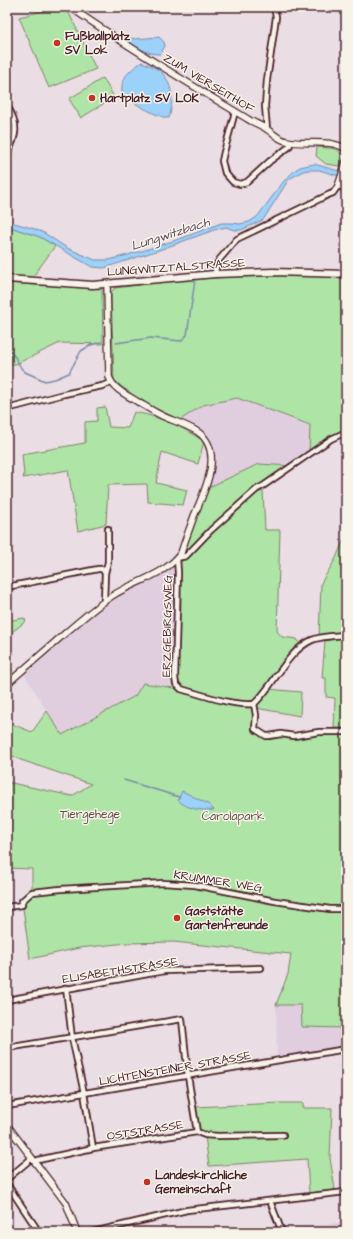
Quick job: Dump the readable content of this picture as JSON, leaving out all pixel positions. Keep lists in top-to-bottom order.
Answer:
{
  "streets": {
    "main road": ["LUNGWITZTALSTRASSE"],
    "street": [
      "ZUM VIERSEITHOF",
      "ERZGEBIRGSWEG",
      "KRUMMER WEG",
      "ELISABETHSTRASSE",
      "LICHTENSTEINER STRASSE",
      "OSTSTRASSE"
    ]
  },
  "water": ["Lungwitzbach"],
  "parks": ["Tiergehege", "Carolapark"],
  "places": [
    "Fußballplatz SV Lok",
    "Hartplatz SV LOK",
    "Gaststätte Gartenfreunde",
    "Landeskirchliche Gemeinschaft"
  ]
}
